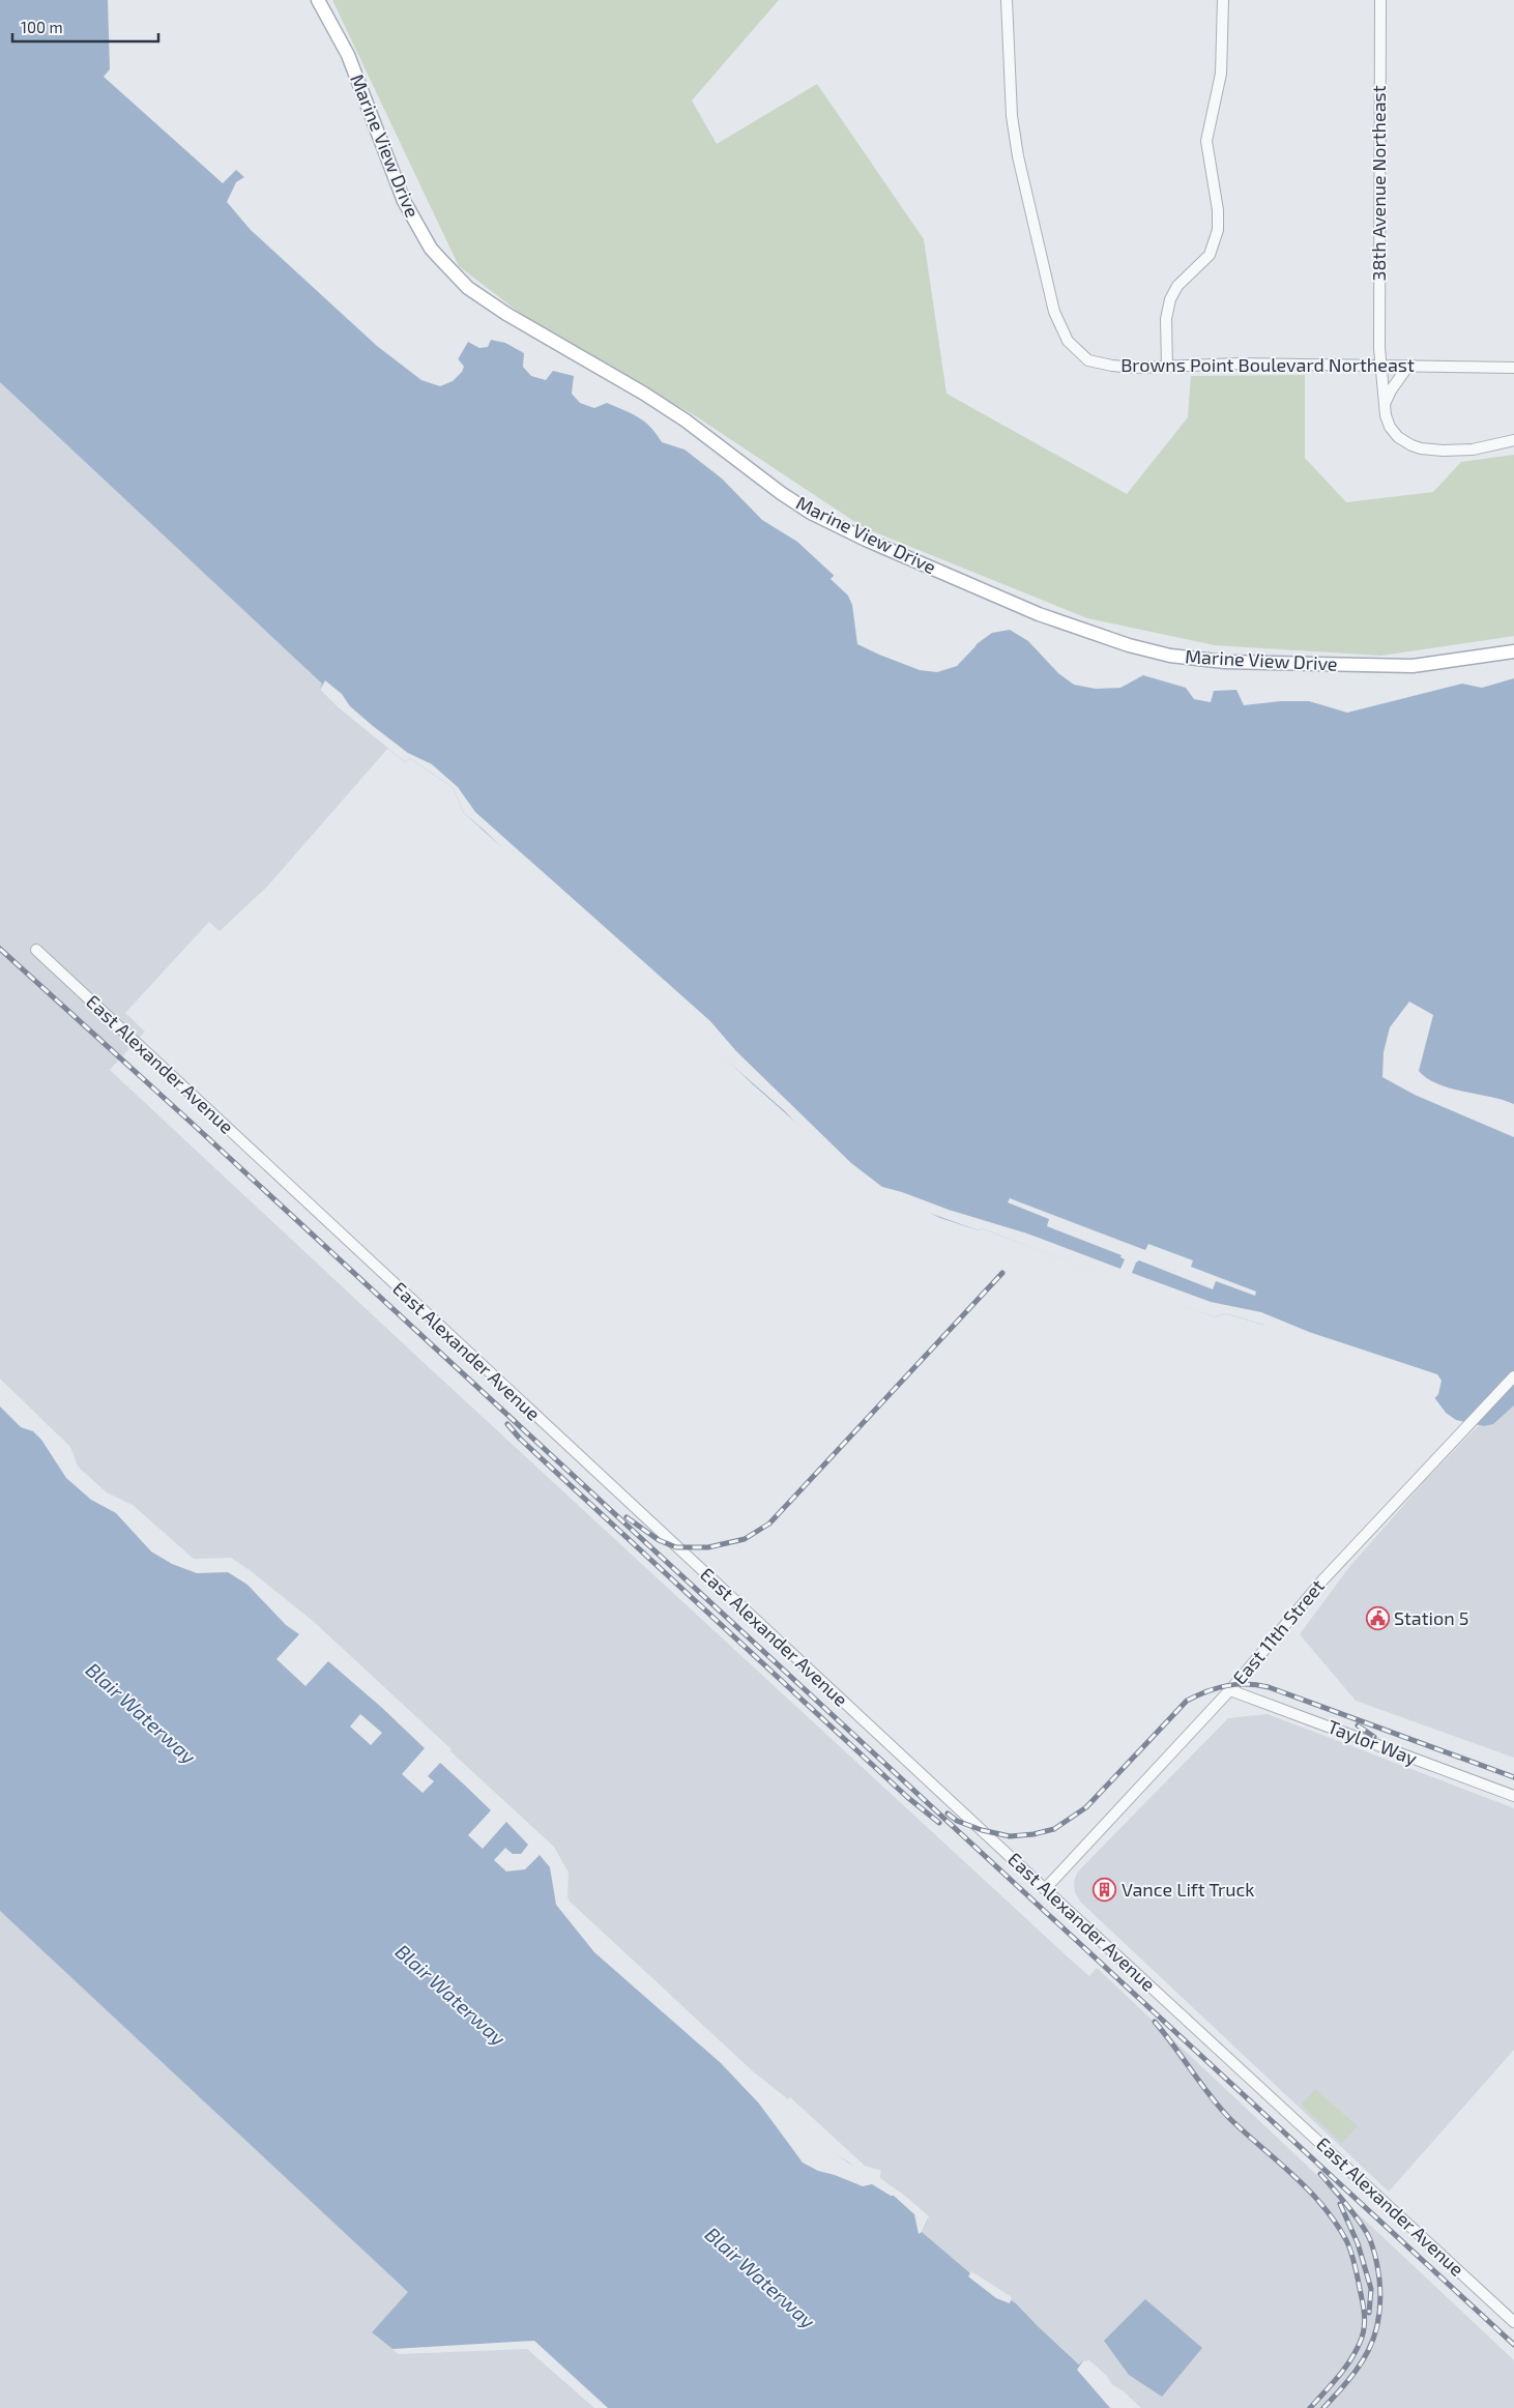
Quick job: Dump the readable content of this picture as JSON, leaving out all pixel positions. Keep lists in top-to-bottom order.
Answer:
{
  "streets": {
    "main road": ["Marine View Drive"],
    "street": [
      "38th Avenue Northeast",
      "Browns Point Boulevard Northeast",
      "East Alexander Avenue",
      "East 11th Street",
      "Taylor Way"
    ]
  },
  "crossings": [
    ["38th Avenue Northeast", "Browns Point Boulevard Northeast"],
    ["East Alexander Avenue", "East 11th Street"],
    ["East 11th Street", "Taylor Way"]
  ],
  "water": ["Blair Waterway"],
  "places": {
    "public building": ["Station 5"],
    "building": ["Vance Lift Truck"]
  },
  "scale_bar": "100 m"
}
